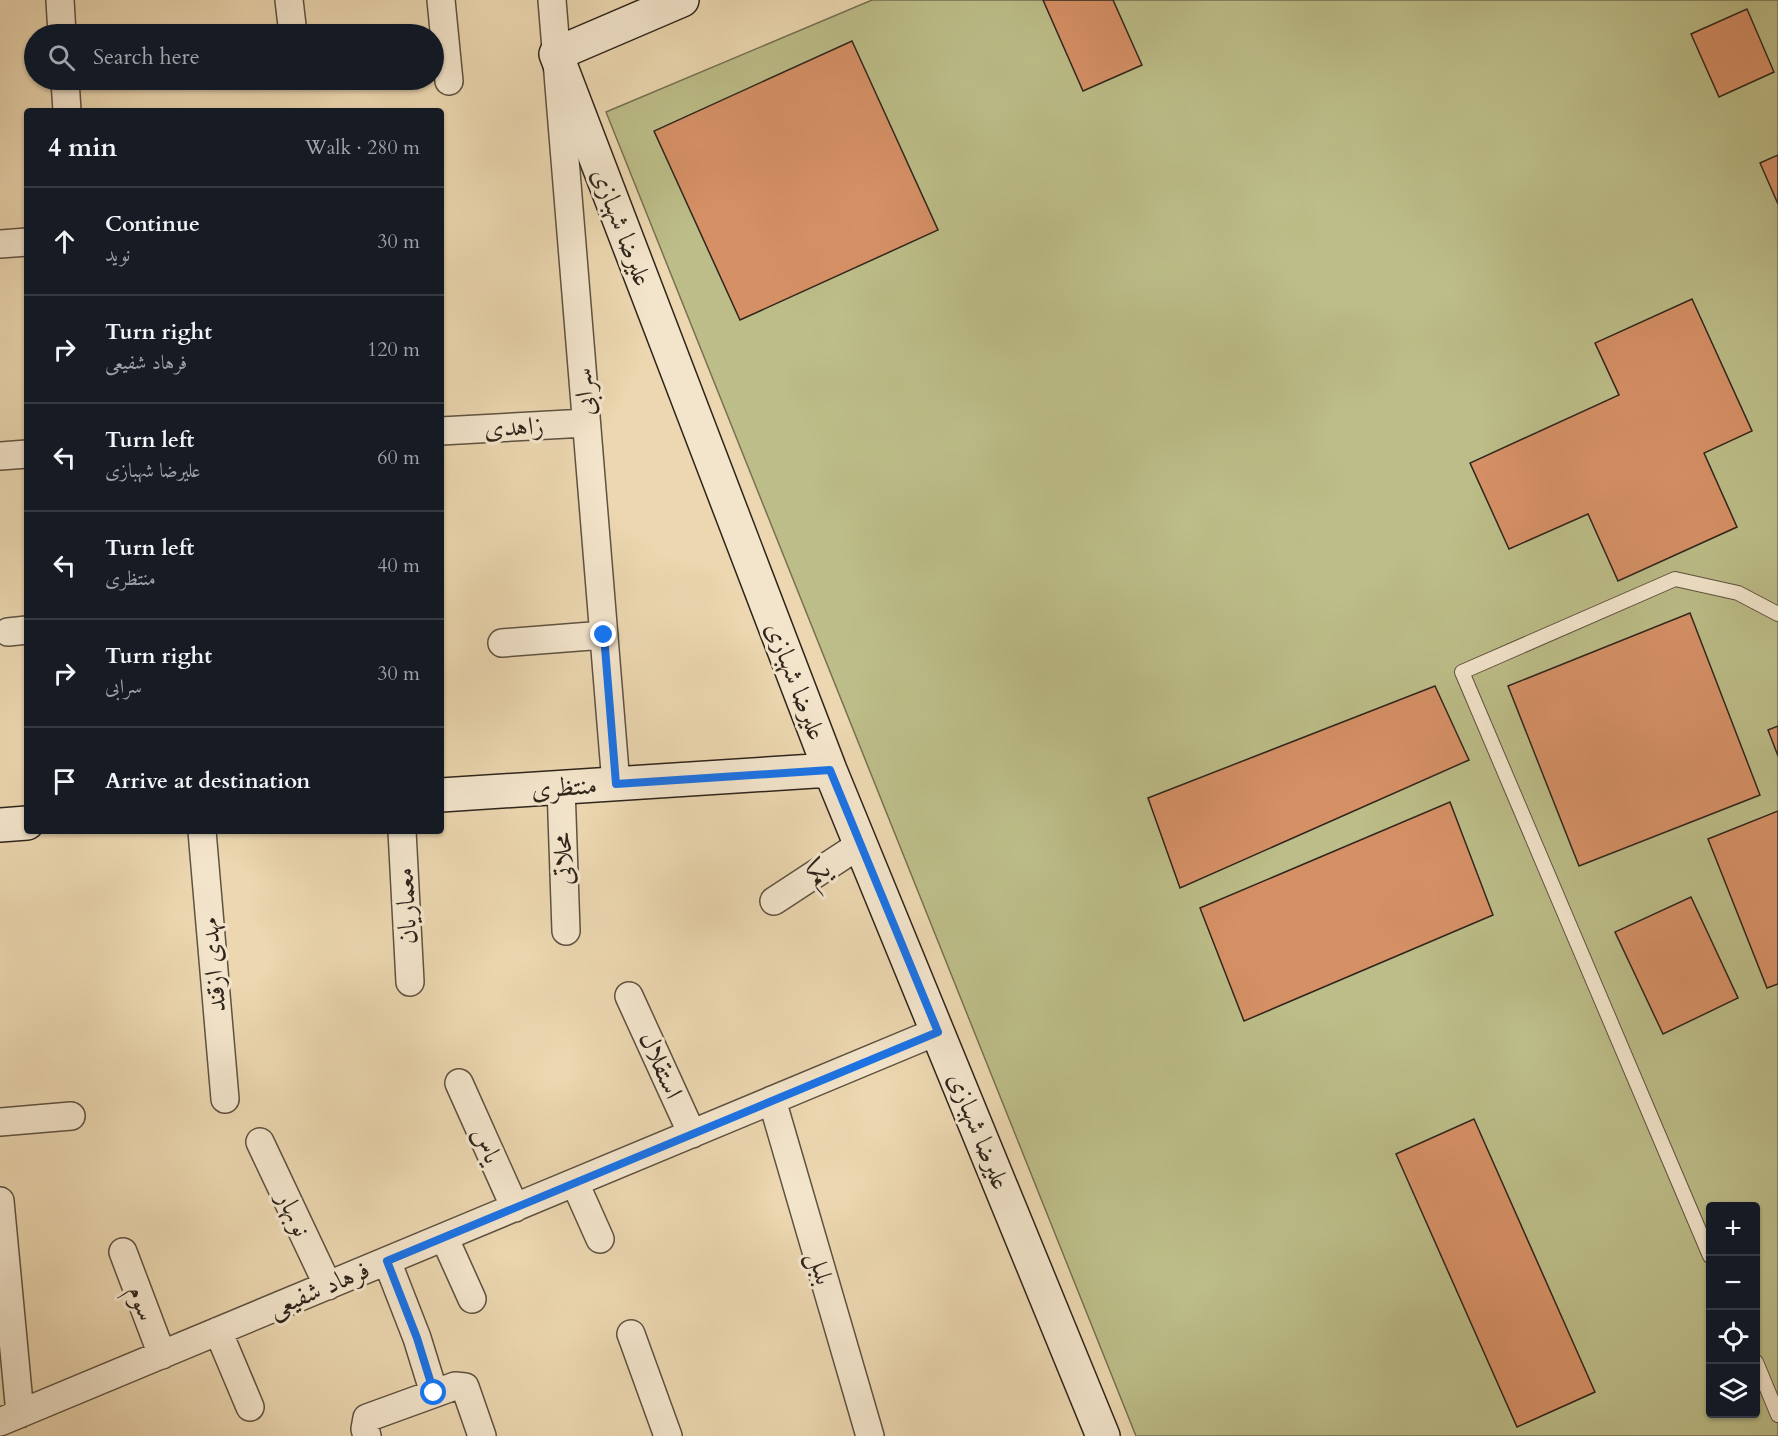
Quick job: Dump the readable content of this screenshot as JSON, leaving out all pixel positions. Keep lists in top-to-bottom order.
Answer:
{
  "streets": {
    "main road": ["علیرضا شهبازی", "منتظری"],
    "street": [
      "سرابی",
      "زاهدی",
      "محلاتی",
      "یکم",
      "معماریان",
      "مهدی ازقند",
      "استقلال",
      "یاس",
      "نوبهار",
      "بلبل",
      "فرهاد شفیعی",
      "سوم"
    ]
  },
  "crossings": [
    ["علیرضا شهبازی", "سرابی"],
    ["علیرضا شهبازی", "منتظری"],
    ["علیرضا شهبازی", "یکم"],
    ["علیرضا شهبازی", "فرهاد شفیعی"],
    ["سرابی", "زاهدی"],
    ["سرابی", "منتظری"],
    ["منتظری", "محلاتی"],
    ["استقلال", "فرهاد شفیعی"],
    ["یاس", "فرهاد شفیعی"],
    ["نوبهار", "فرهاد شفیعی"],
    ["بلبل", "فرهاد شفیعی"],
    ["فرهاد شفیعی", "سوم"]
  ],
  "page": {
    "search": "Search here",
    "heading": ["4 min", "Walk · 280 m"],
    "list": [
      ["Continue", "نوید", "30 m"],
      ["Turn right", "فرهاد شفیعی", "120 m"],
      ["Turn left", "علیرضا شهبازی", "60 m"],
      ["Turn left", "منتظری", "40 m"],
      ["Turn right", "سرابی", "30 m"],
      "Arrive at destination"
    ],
    "map_buttons": ["+", "−"]
  }
}
